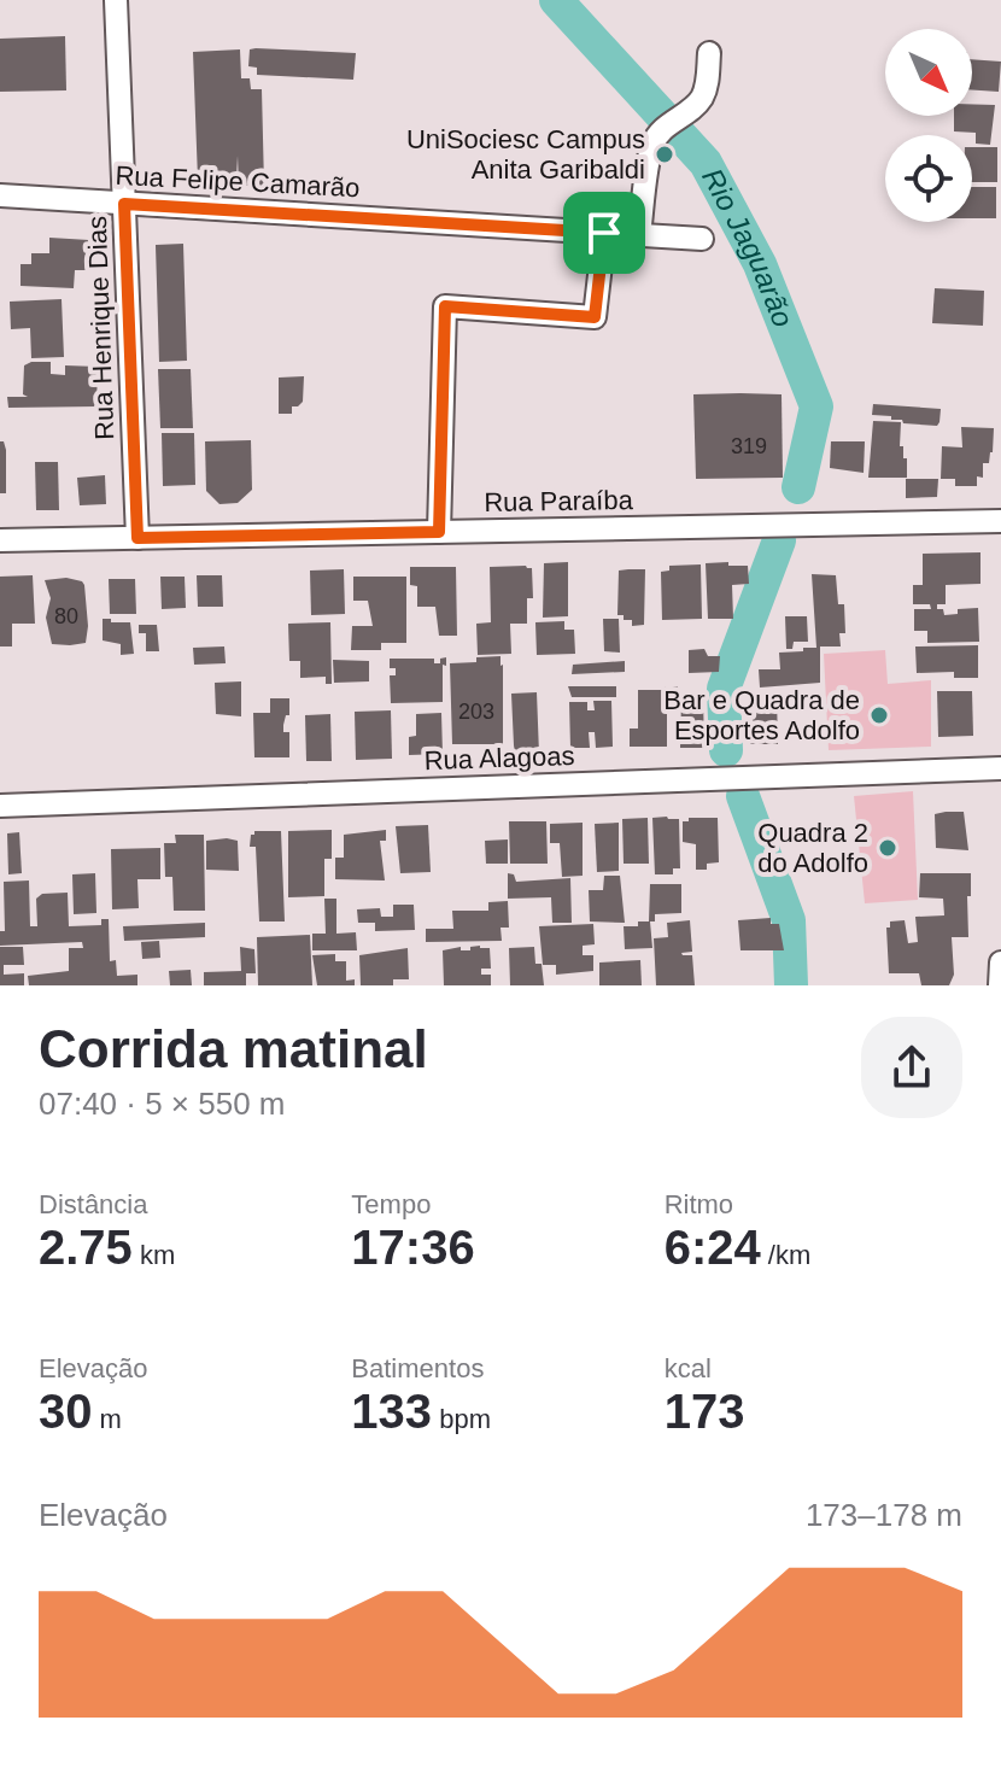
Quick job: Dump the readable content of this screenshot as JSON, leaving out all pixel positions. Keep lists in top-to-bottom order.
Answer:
{
  "streets": {
    "street": [
      "Rua Felipe Camarão",
      "Rua Henrique Dias",
      "Rua Paraíba",
      "Rua Alagoas"
    ]
  },
  "crossings": [
    ["Rua Felipe Camarão", "Rua Henrique Dias"],
    ["Rua Henrique Dias", "Rua Paraíba"]
  ],
  "water": ["Rio Jaguarão"],
  "places": ["UniSociesc Campus Anita Garibaldi", "Bar e Quadra de Esportes Adolfo", "Quadra 2 do Adolfo"],
  "house_numbers": ["319", "80", "203"],
  "north": "bottom right",
  "page": {
    "heading": ["Corrida matinal", "07:40 · 5 × 550 m"],
    "stats": [
      ["Distância", "2.75 km"],
      ["Tempo", "17:36"],
      ["Ritmo", "6:24 /km"],
      ["Elevação", "30 m"],
      ["Batimentos", "133 bpm"],
      ["kcal", "173"]
    ],
    "chart": ["Elevação", "173–178 m"]
  }
}
